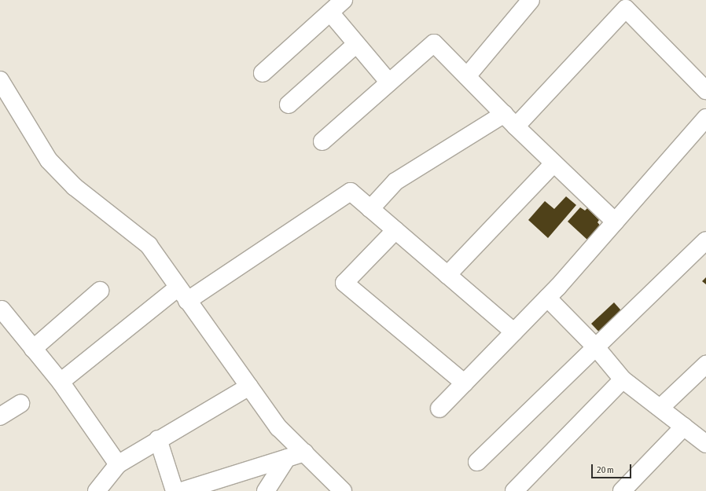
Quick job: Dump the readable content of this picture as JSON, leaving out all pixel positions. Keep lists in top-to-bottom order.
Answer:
{
  "scale_bar": "20 m"
}
